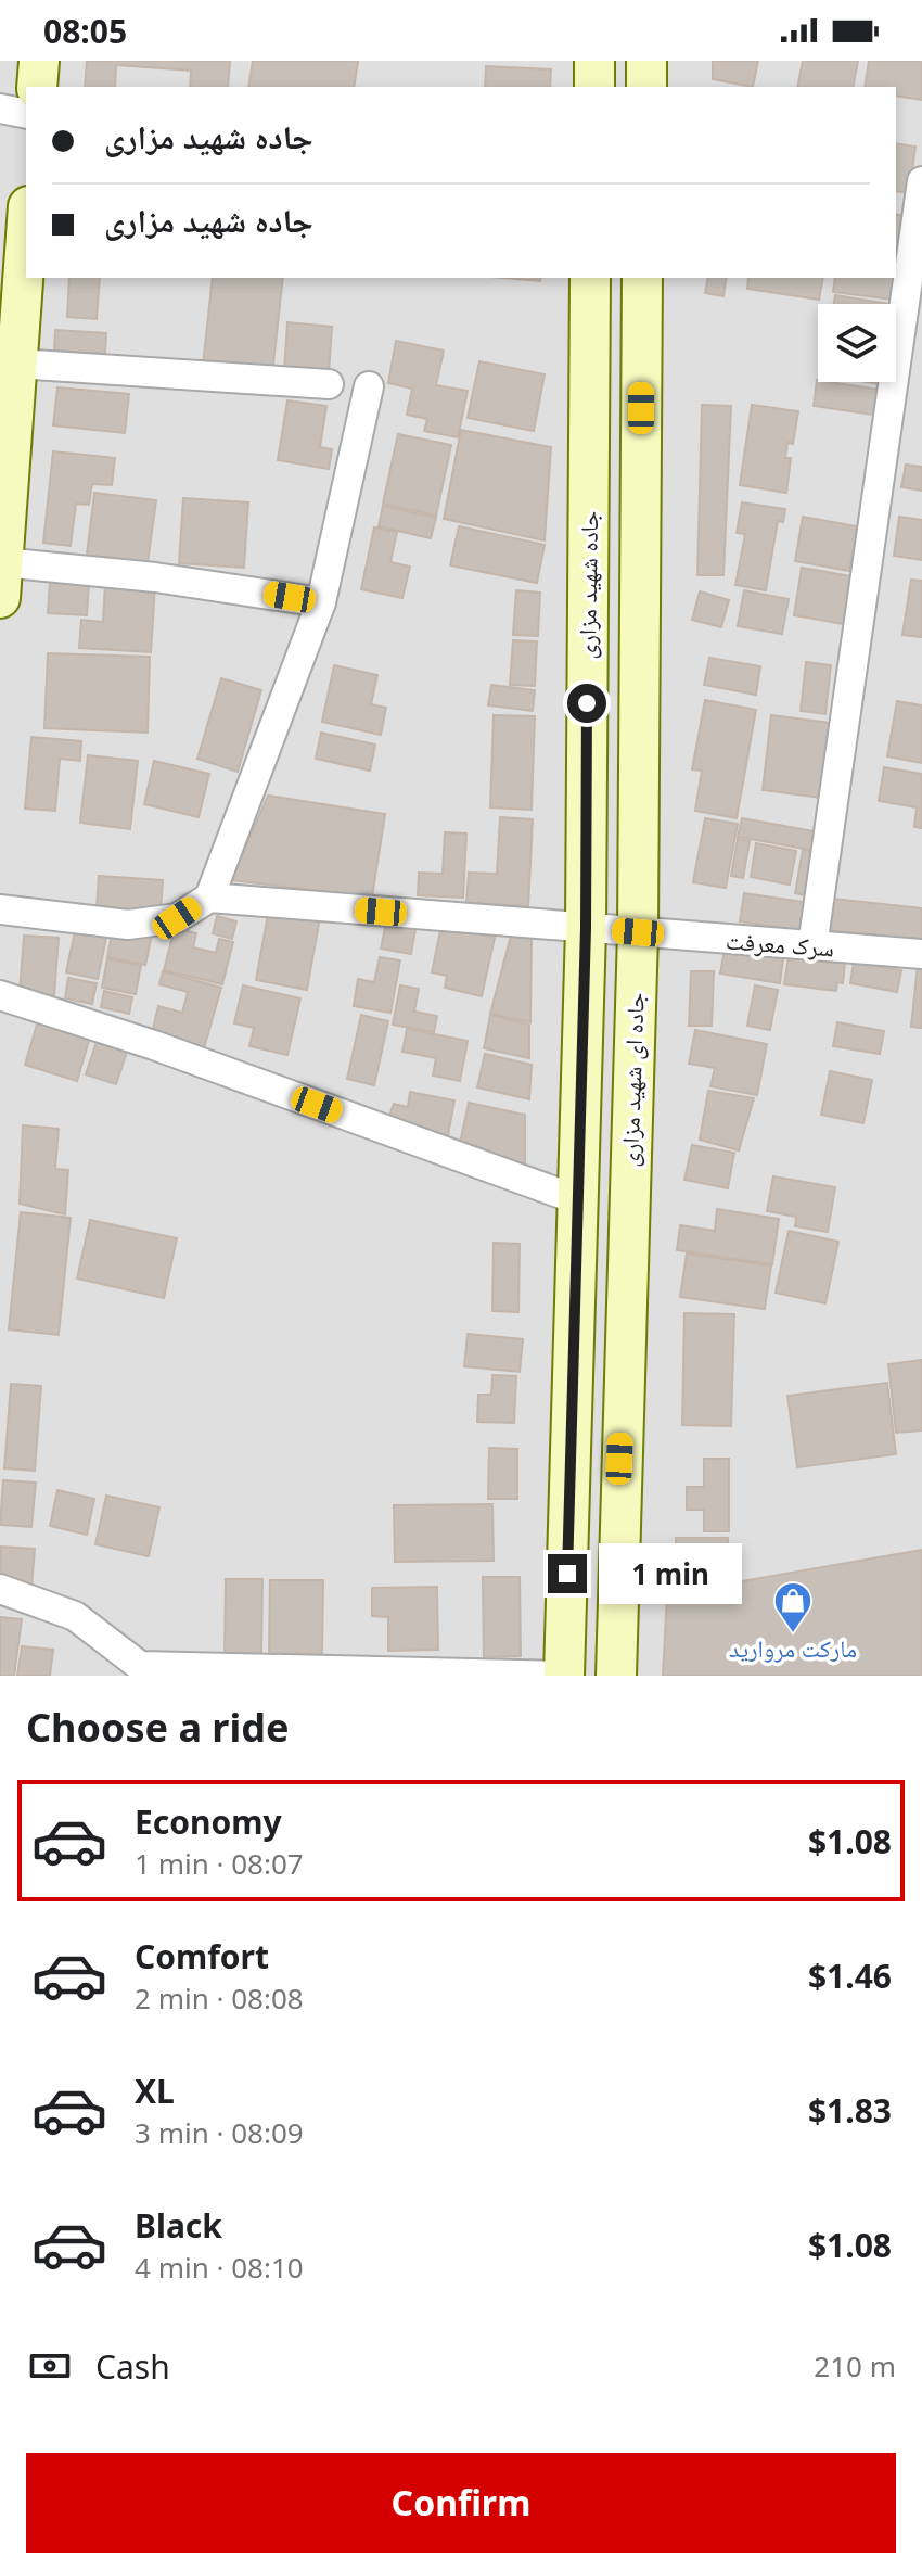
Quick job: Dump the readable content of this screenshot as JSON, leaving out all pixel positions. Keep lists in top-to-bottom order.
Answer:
{
  "streets": {
    "main road": ["جاده شهید مزاری", "جاده ای شهید مزاری"],
    "street": ["سرک معرفت"]
  },
  "crossings": [
    ["جاده شهید مزاری", "سرک معرفت"],
    ["سرک معرفت", "جاده ای شهید مزاری"]
  ],
  "places": {
    "shop": ["مارکت مروارید"]
  },
  "page": {
    "status": "08:05",
    "banner": ["جاده شهید مزاری", "جاده شهید مزاری"],
    "bubble": "1 min",
    "heading": "Choose a ride",
    "list": [
      {
        "name": "Economy",
        "note": "1 min · 08:07",
        "value": "$1.08"
      },
      {
        "name": "Comfort",
        "note": "2 min · 08:08",
        "value": "$1.46"
      },
      {
        "name": "XL",
        "note": "3 min · 08:09",
        "value": "$1.83"
      },
      {
        "name": "Black",
        "note": "4 min · 08:10",
        "value": "$1.08"
      }
    ],
    "pay": ["Cash", "210 m"],
    "buttons": "Confirm"
  }
}
